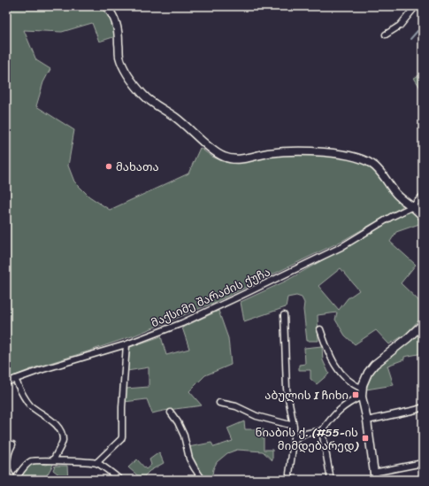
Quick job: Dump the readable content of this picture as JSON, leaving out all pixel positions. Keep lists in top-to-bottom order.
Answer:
{
  "streets": {
    "street": ["მაქსიმე შარაძის ქუჩა"]
  },
  "places": {
    "other": ["მახათა"],
    "transit": ["აბულის I ჩიხი", "ნიაბის ქ. (#55-ის მიმდებარედ)"]
  }
}
